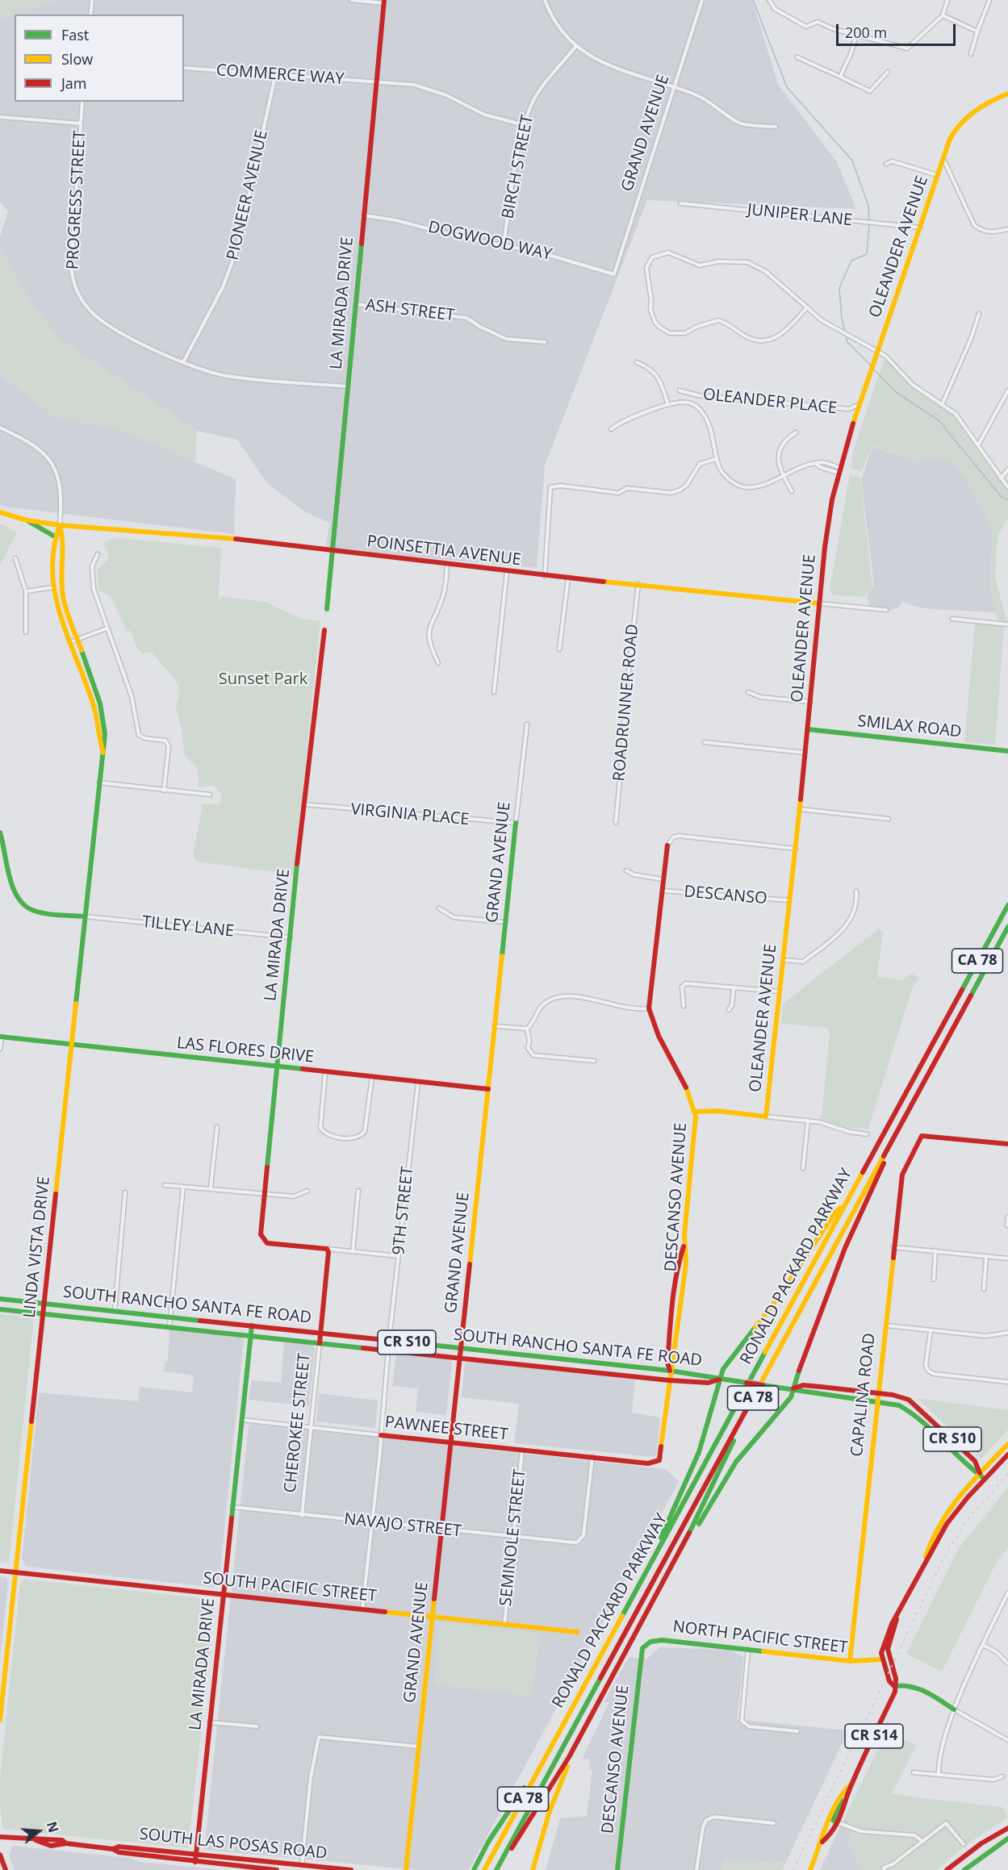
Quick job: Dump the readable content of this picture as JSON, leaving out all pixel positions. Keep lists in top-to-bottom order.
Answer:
{
  "streets": {
    "main road": [
      "GRAND AVENUE",
      "OLEANDER AVENUE",
      "LA MIRADA DRIVE",
      "POINSETTIA AVENUE",
      "SMILAX ROAD",
      "CA 78",
      "LAS FLORES DRIVE",
      "DESCANSO AVENUE",
      "LINDA VISTA DRIVE",
      "RONALD PACKARD PARKWAY",
      "SOUTH RANCHO SANTA FE ROAD",
      "CR S10",
      "CAPALINA ROAD",
      "CHEROKEE STREET",
      "PAWNEE STREET",
      "SOUTH PACIFIC STREET",
      "NORTH PACIFIC STREET",
      "CR S14",
      "SOUTH LAS POSAS ROAD"
    ],
    "street": [
      "COMMERCE WAY",
      "BIRCH STREET",
      "PIONEER AVENUE",
      "PROGRESS STREET",
      "JUNIPER LANE",
      "DOGWOOD WAY",
      "ASH STREET",
      "OLEANDER PLACE",
      "ROADRUNNER ROAD",
      "VIRGINIA PLACE",
      "DESCANSO",
      "TILLEY LANE",
      "9TH STREET",
      "NAVAJO STREET",
      "SEMINOLE STREET"
    ]
  },
  "crossings": [
    ["COMMERCE WAY", "BIRCH STREET"],
    ["COMMERCE WAY", "PIONEER AVENUE"],
    ["COMMERCE WAY", "LA MIRADA DRIVE"],
    ["GRAND AVENUE", "DOGWOOD WAY"],
    ["GRAND AVENUE", "VIRGINIA PLACE"],
    ["GRAND AVENUE", "LAS FLORES DRIVE"],
    ["GRAND AVENUE", "SOUTH RANCHO SANTA FE ROAD"],
    ["GRAND AVENUE", "PAWNEE STREET"],
    ["GRAND AVENUE", "NAVAJO STREET"],
    ["GRAND AVENUE", "SOUTH PACIFIC STREET"],
    ["BIRCH STREET", "DOGWOOD WAY"],
    ["PIONEER AVENUE", "PROGRESS STREET"],
    ["PROGRESS STREET", "LA MIRADA DRIVE"],
    ["JUNIPER LANE", "OLEANDER AVENUE"],
    ["DOGWOOD WAY", "LA MIRADA DRIVE"],
    ["OLEANDER AVENUE", "OLEANDER PLACE"],
    ["OLEANDER AVENUE", "POINSETTIA AVENUE"],
    ["OLEANDER AVENUE", "SMILAX ROAD"],
    ["OLEANDER AVENUE", "DESCANSO"],
    ["LA MIRADA DRIVE", "ASH STREET"],
    ["LA MIRADA DRIVE", "POINSETTIA AVENUE"],
    ["LA MIRADA DRIVE", "VIRGINIA PLACE"],
    ["LA MIRADA DRIVE", "TILLEY LANE"],
    ["LA MIRADA DRIVE", "LAS FLORES DRIVE"],
    ["LA MIRADA DRIVE", "SOUTH RANCHO SANTA FE ROAD"],
    ["LA MIRADA DRIVE", "CHEROKEE STREET"],
    ["LA MIRADA DRIVE", "PAWNEE STREET"],
    ["LA MIRADA DRIVE", "NAVAJO STREET"],
    ["LA MIRADA DRIVE", "SOUTH PACIFIC STREET"],
    ["LA MIRADA DRIVE", "SOUTH LAS POSAS ROAD"],
    ["POINSETTIA AVENUE", "ROADRUNNER ROAD"],
    ["POINSETTIA AVENUE", "LINDA VISTA DRIVE"],
    ["DESCANSO", "DESCANSO AVENUE"],
    ["TILLEY LANE", "LINDA VISTA DRIVE"],
    ["LAS FLORES DRIVE", "9TH STREET"],
    ["LAS FLORES DRIVE", "LINDA VISTA DRIVE"],
    ["DESCANSO AVENUE", "SOUTH RANCHO SANTA FE ROAD"],
    ["DESCANSO AVENUE", "PAWNEE STREET"],
    ["DESCANSO AVENUE", "NORTH PACIFIC STREET"],
    ["9TH STREET", "SOUTH RANCHO SANTA FE ROAD"],
    ["LINDA VISTA DRIVE", "SOUTH RANCHO SANTA FE ROAD"],
    ["LINDA VISTA DRIVE", "SOUTH PACIFIC STREET"],
    ["SOUTH RANCHO SANTA FE ROAD", "CR S10"],
    ["SOUTH RANCHO SANTA FE ROAD", "CHEROKEE STREET"],
    ["CR S10", "CAPALINA ROAD"],
    ["CR S10", "CR S14"],
    ["CAPALINA ROAD", "NORTH PACIFIC STREET"],
    ["CHEROKEE STREET", "PAWNEE STREET"],
    ["CHEROKEE STREET", "NAVAJO STREET"],
    ["PAWNEE STREET", "NAVAJO STREET"],
    ["PAWNEE STREET", "SEMINOLE STREET"],
    ["NAVAJO STREET", "SEMINOLE STREET"],
    ["SEMINOLE STREET", "SOUTH PACIFIC STREET"],
    ["NORTH PACIFIC STREET", "CR S14"]
  ],
  "parks": ["Sunset Park"],
  "legend": ["Fast", "Slow", "Jam"],
  "scale_bar": "200 m",
  "north": "right"
}
